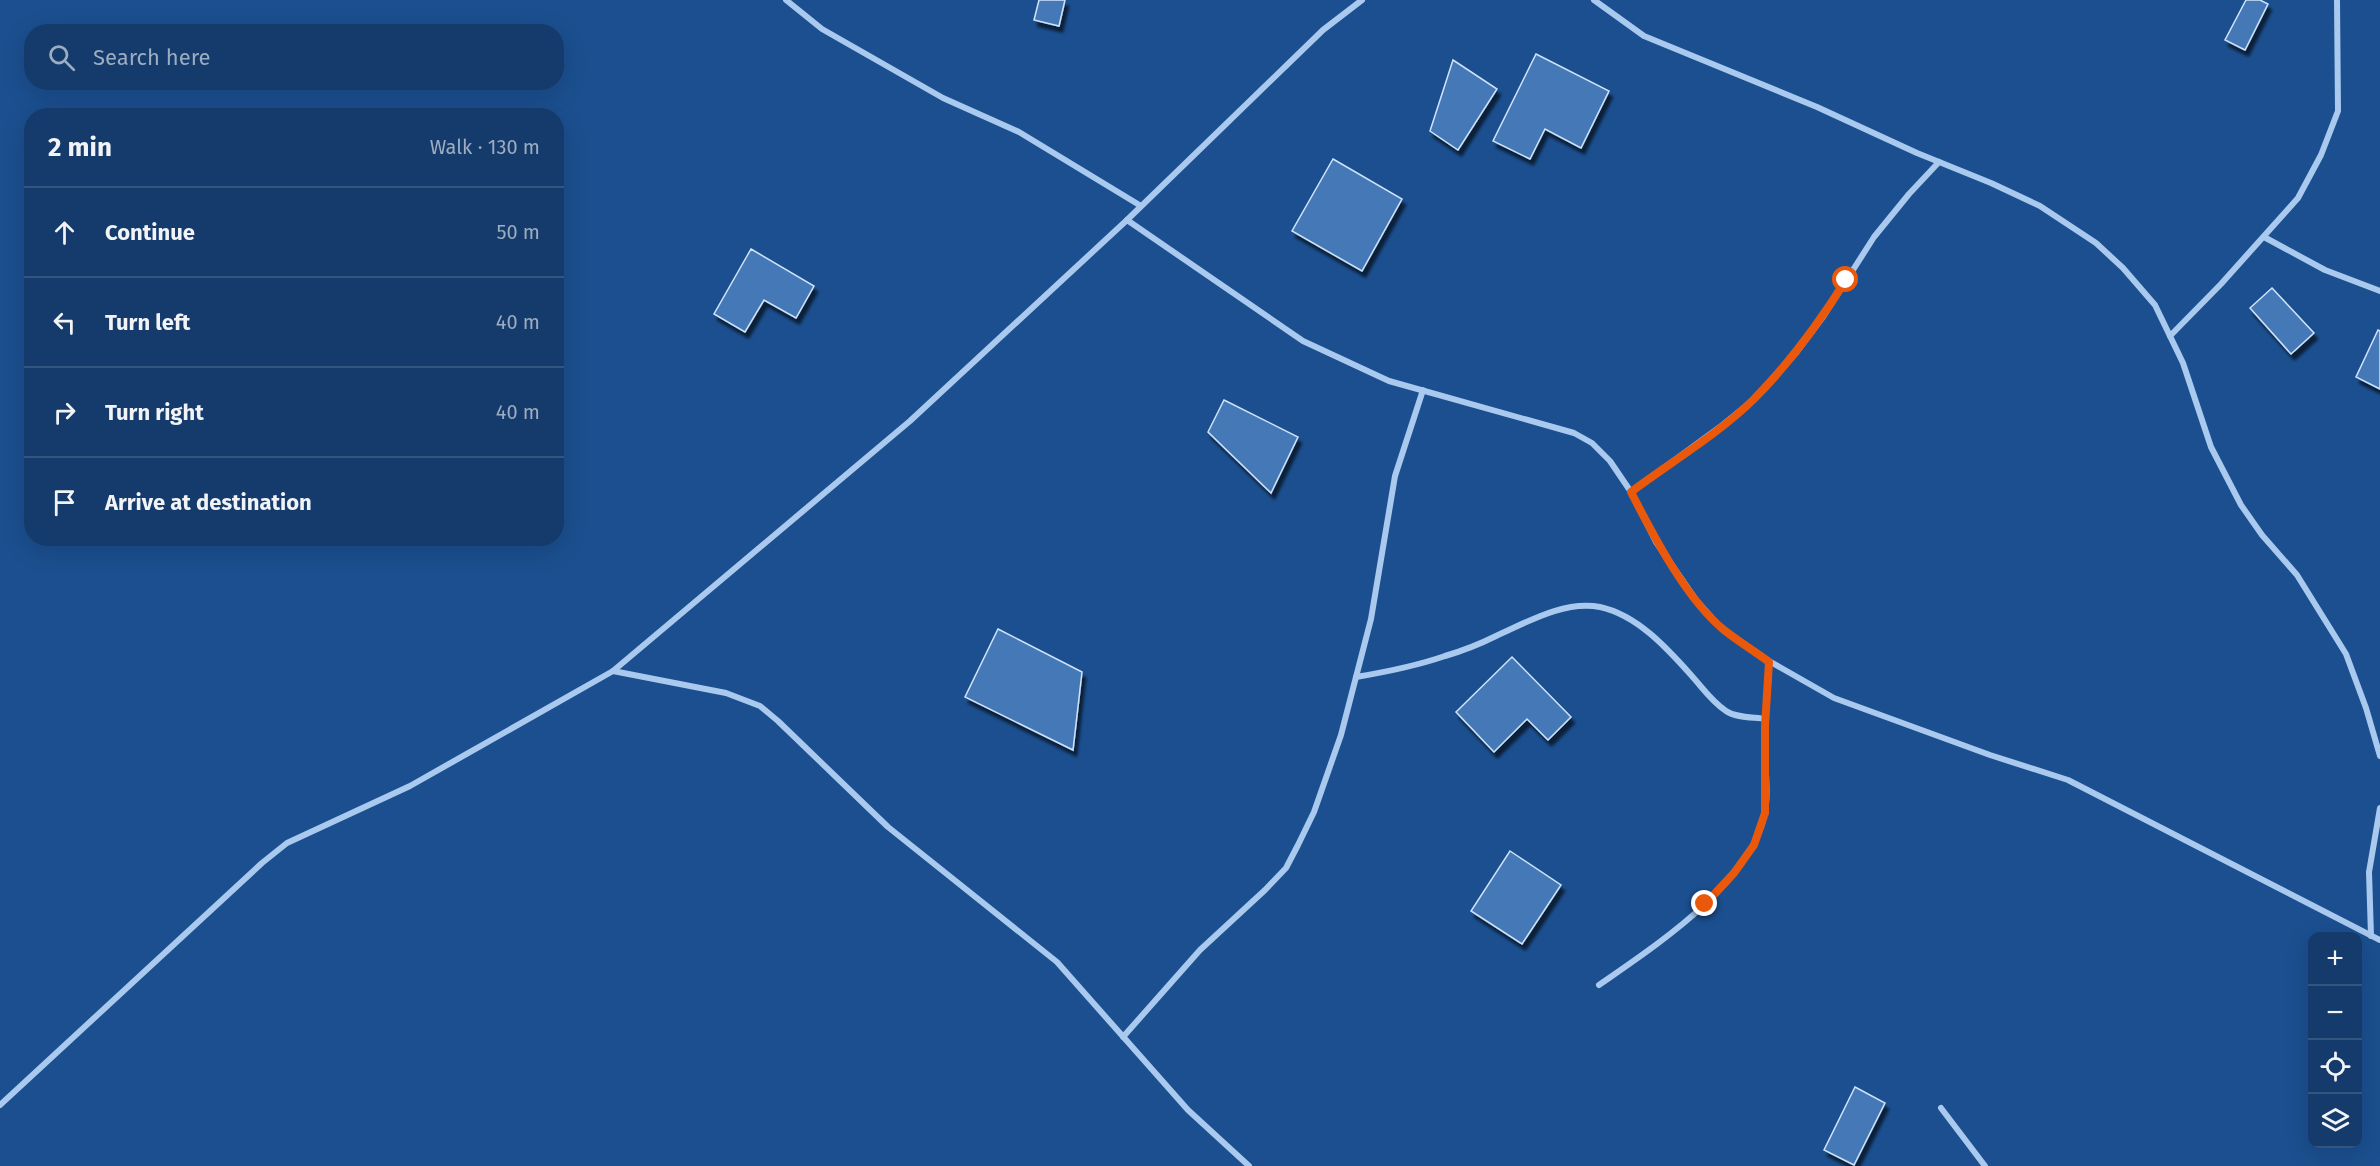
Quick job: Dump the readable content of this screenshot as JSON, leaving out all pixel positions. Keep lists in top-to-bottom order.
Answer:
{
  "page": {
    "search": "Search here",
    "heading": ["2 min", "Walk · 130 m"],
    "list": [
      ["Continue", "50 m"],
      ["Turn left", "40 m"],
      ["Turn right", "40 m"],
      "Arrive at destination"
    ],
    "map_buttons": ["+", "−"]
  }
}
